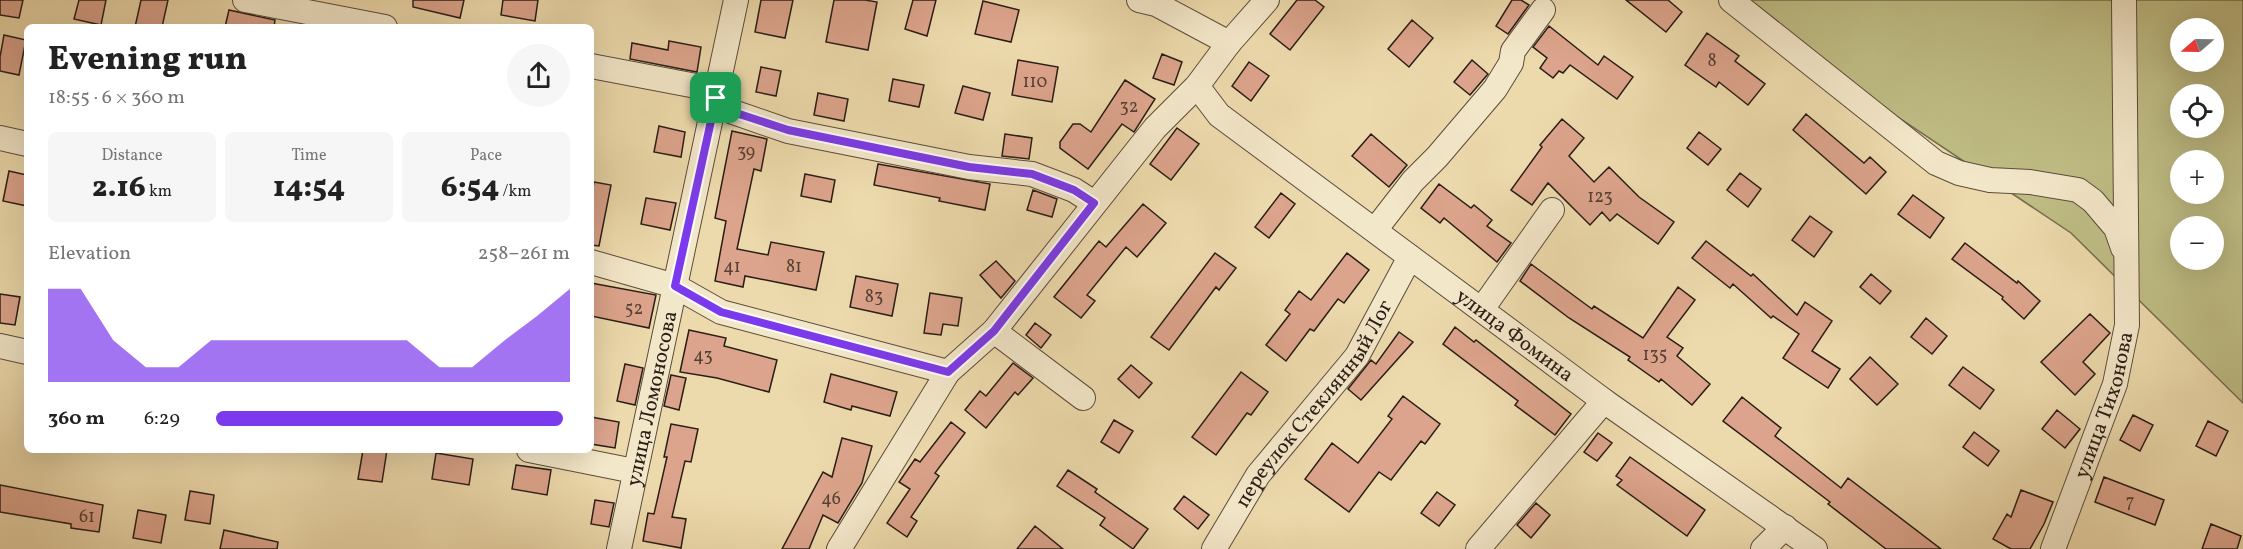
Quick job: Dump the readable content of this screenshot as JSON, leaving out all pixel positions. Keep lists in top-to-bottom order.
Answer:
{
  "streets": {
    "street": [
      "улица Фомина",
      "улица Ломоносова",
      "переулок Стеклянный Лог",
      "улица Тихонова"
    ]
  },
  "crossings": [
    ["улица Фомина", "переулок Стеклянный Лог"]
  ],
  "house_numbers": [
    "8",
    "110",
    "32",
    "39",
    "123",
    "41",
    "81",
    "83",
    "52",
    "135",
    "43",
    "46",
    "7",
    "61"
  ],
  "north": "left",
  "page": {
    "map_buttons": ["+", "−"],
    "heading": ["Evening run", "18:55 · 6 × 360 m"],
    "stats": [
      ["Distance", "2.16 km"],
      ["Time", "14:54"],
      ["Pace", "6:54 /km"]
    ],
    "chart": ["Elevation", "258–261 m"],
    "list": [
      {
        "name": "360 m",
        "note": "6:29"
      }
    ]
  }
}
